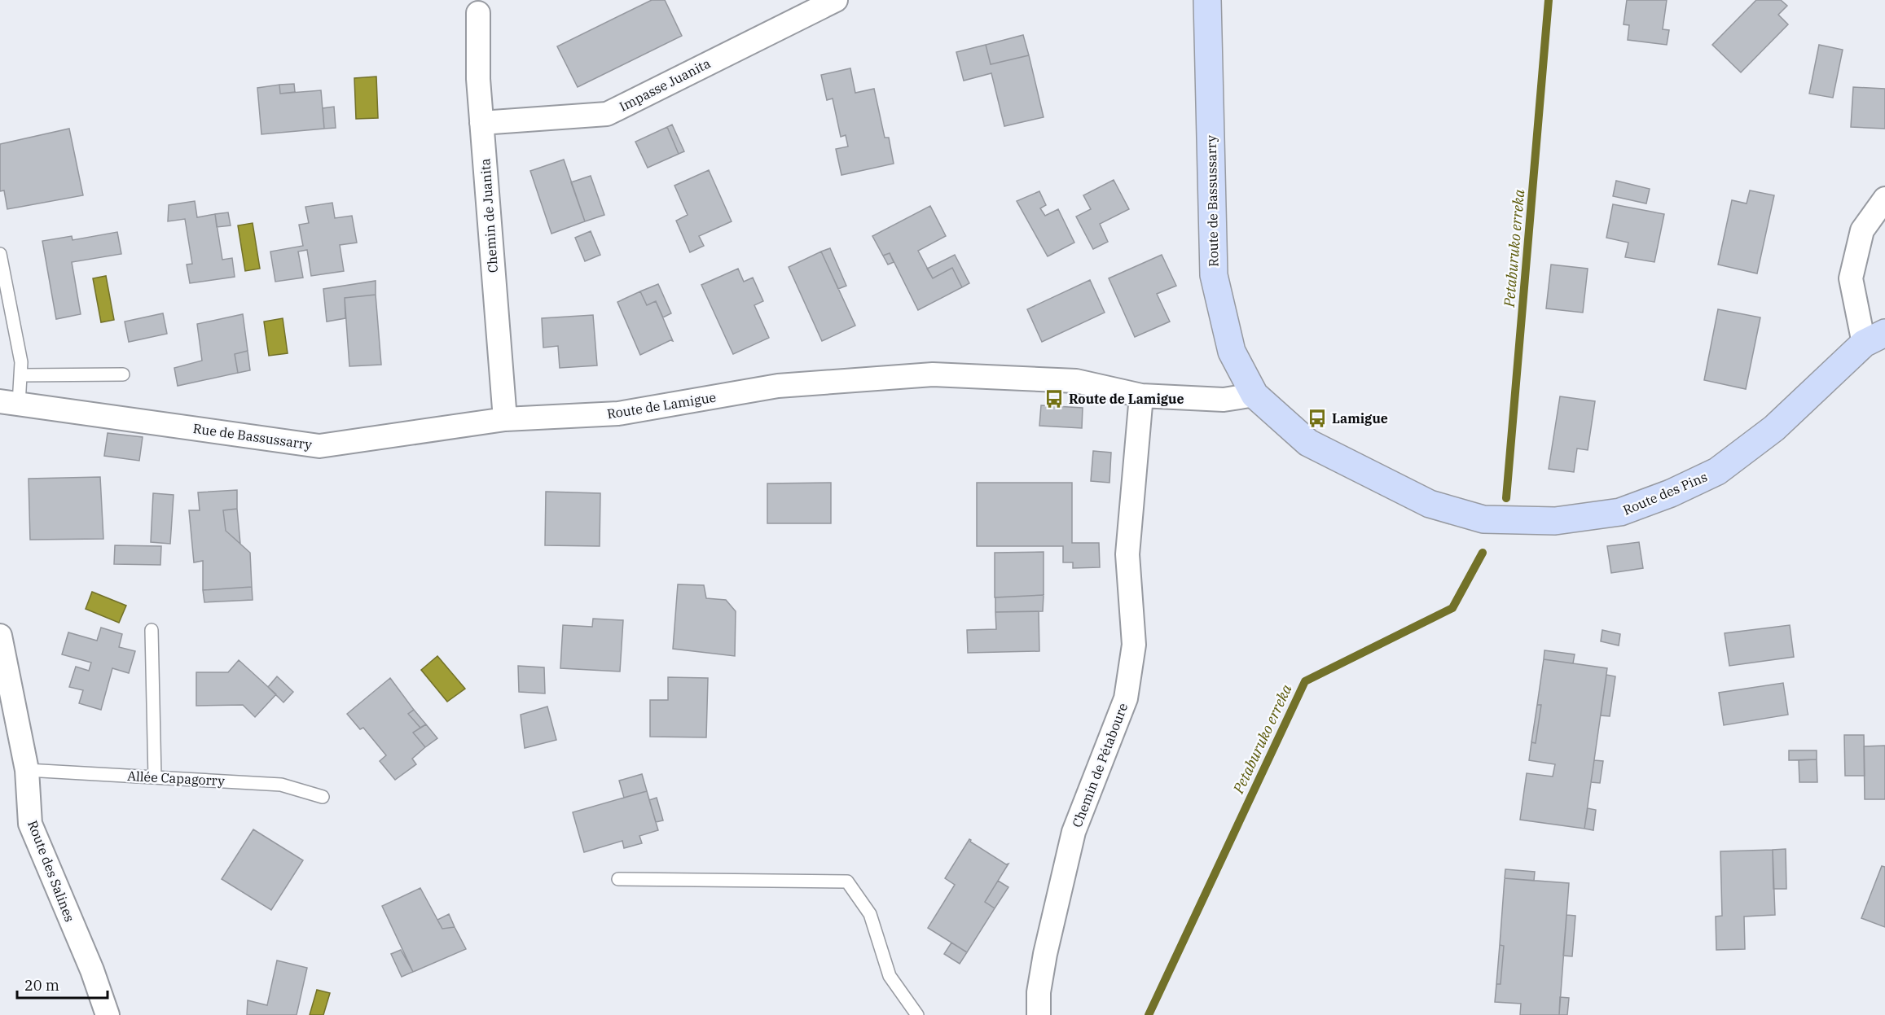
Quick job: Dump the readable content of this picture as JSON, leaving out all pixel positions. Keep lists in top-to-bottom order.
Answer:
{
  "streets": {
    "street": [
      "Impasse Juanita",
      "Route de Bassussarry",
      "Chemin de Juanita",
      "Route de Lamigue",
      "Rue de Bassussarry",
      "Route des Pins",
      "Chemin de Pétaboure",
      "Route des Salines"
    ],
    "lane": ["Allée Capagorry"]
  },
  "crossings": [
    ["Impasse Juanita", "Chemin de Juanita"],
    ["Route de Bassussarry", "Route de Lamigue"],
    ["Route de Bassussarry", "Route des Pins"],
    ["Chemin de Juanita", "Route de Lamigue"],
    ["Chemin de Juanita", "Rue de Bassussarry"],
    ["Route de Lamigue", "Rue de Bassussarry"],
    ["Route de Lamigue", "Route des Pins"],
    ["Route de Lamigue", "Chemin de Pétaboure"],
    ["Allée Capagorry", "Route des Salines"]
  ],
  "water": ["Petaburuko erreka"],
  "places": {
    "bus stop": ["Route de Lamigue", "Lamigue"]
  },
  "scale_bar": "20 m"
}
